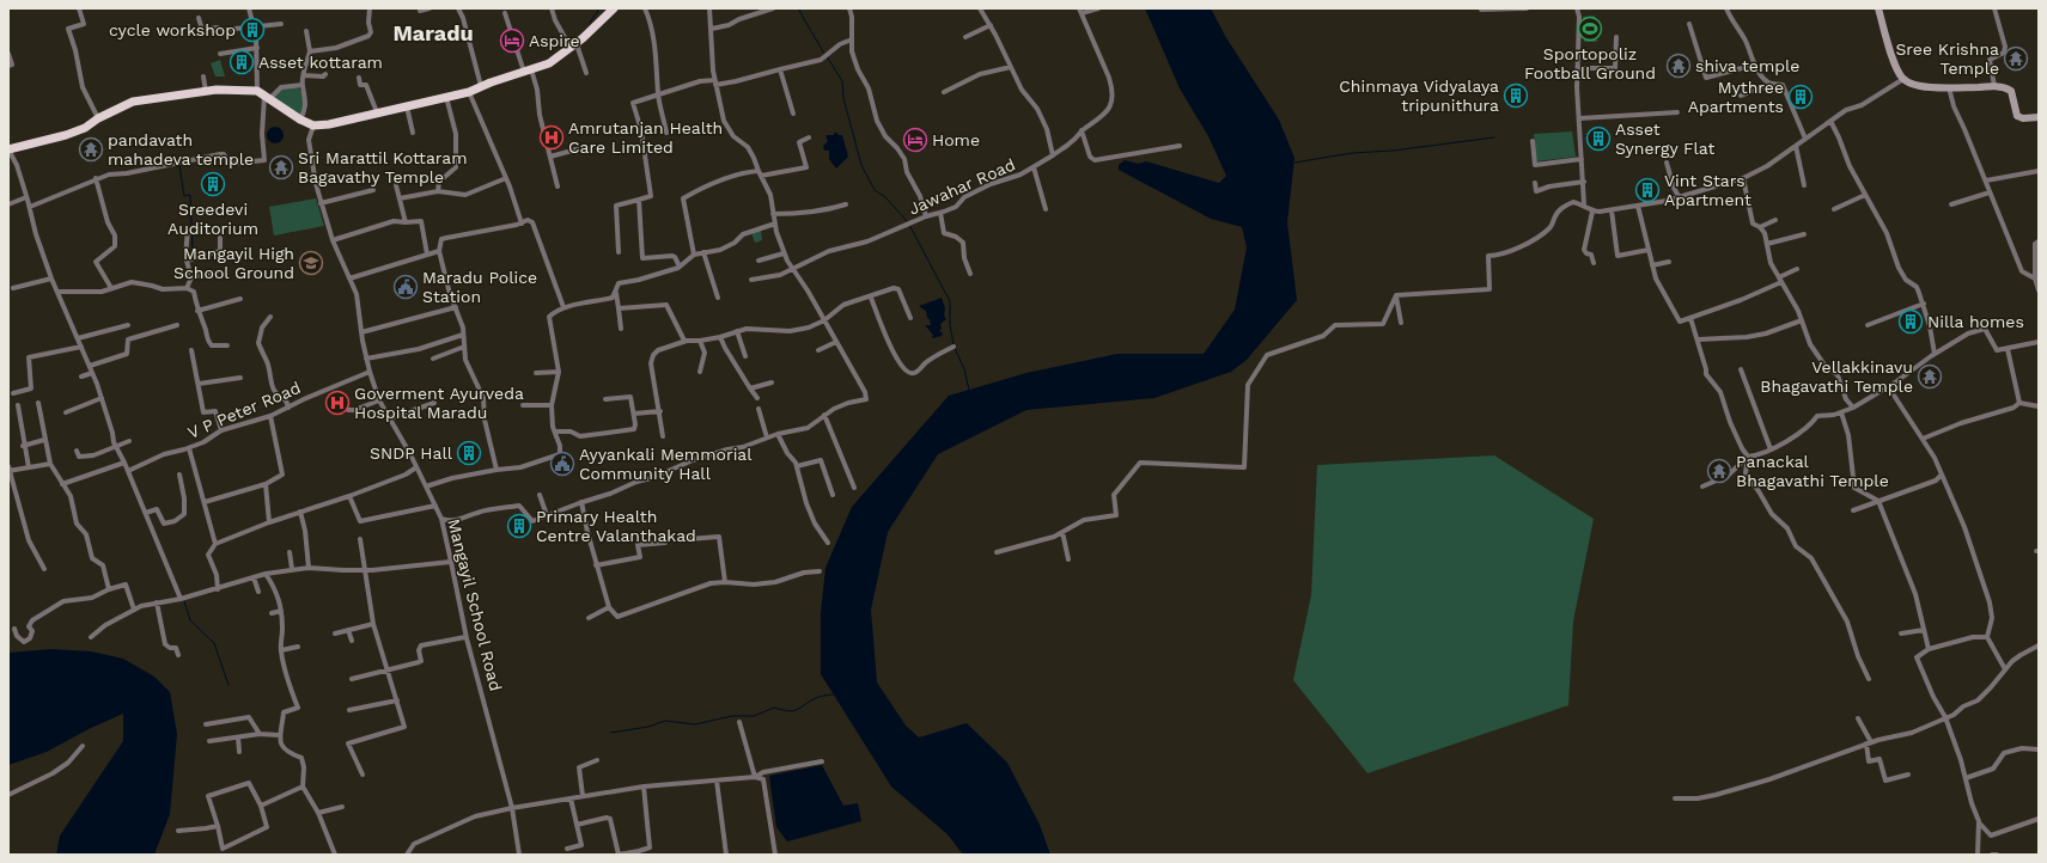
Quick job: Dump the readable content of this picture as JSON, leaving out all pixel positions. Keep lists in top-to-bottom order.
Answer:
{
  "streets": {
    "street": ["Jawahar Road", "V P Peter Road", "Mangayil School Road"]
  },
  "crossings": [
    ["V P Peter Road", "Mangayil School Road"]
  ],
  "districts": ["Maradu"],
  "places": {
    "sports": ["Sportopoliz Football Ground"],
    "building": [
      "cycle workshop",
      "Asset kottaram",
      "Chinmaya Vidyalaya tripunithura",
      "Mythree Apartments",
      "Asset Synergy Flat",
      "Sreedevi Auditorium",
      "Vint Stars Apartment",
      "Nilla homes",
      "SNDP Hall",
      "Primary Health Centre Valanthakad"
    ],
    "hotel": ["Aspire", "Home"],
    "temple": [
      "Sree Krishna Temple",
      "shiva temple",
      "pandavath mahadeva temple",
      "Sri Marattil Kottaram Bagavathy Temple",
      "Vellakkinavu Bhagavathi Temple",
      "Panackal Bhagavathi Temple"
    ],
    "hospital": ["Amrutanjan Health Care Limited", "Goverment Ayurveda Hospital Maradu"],
    "school or university": ["Mangayil High School Ground"],
    "public building": ["Maradu Police Station", "Ayyankali Memmorial Community Hall"]
  }
}
